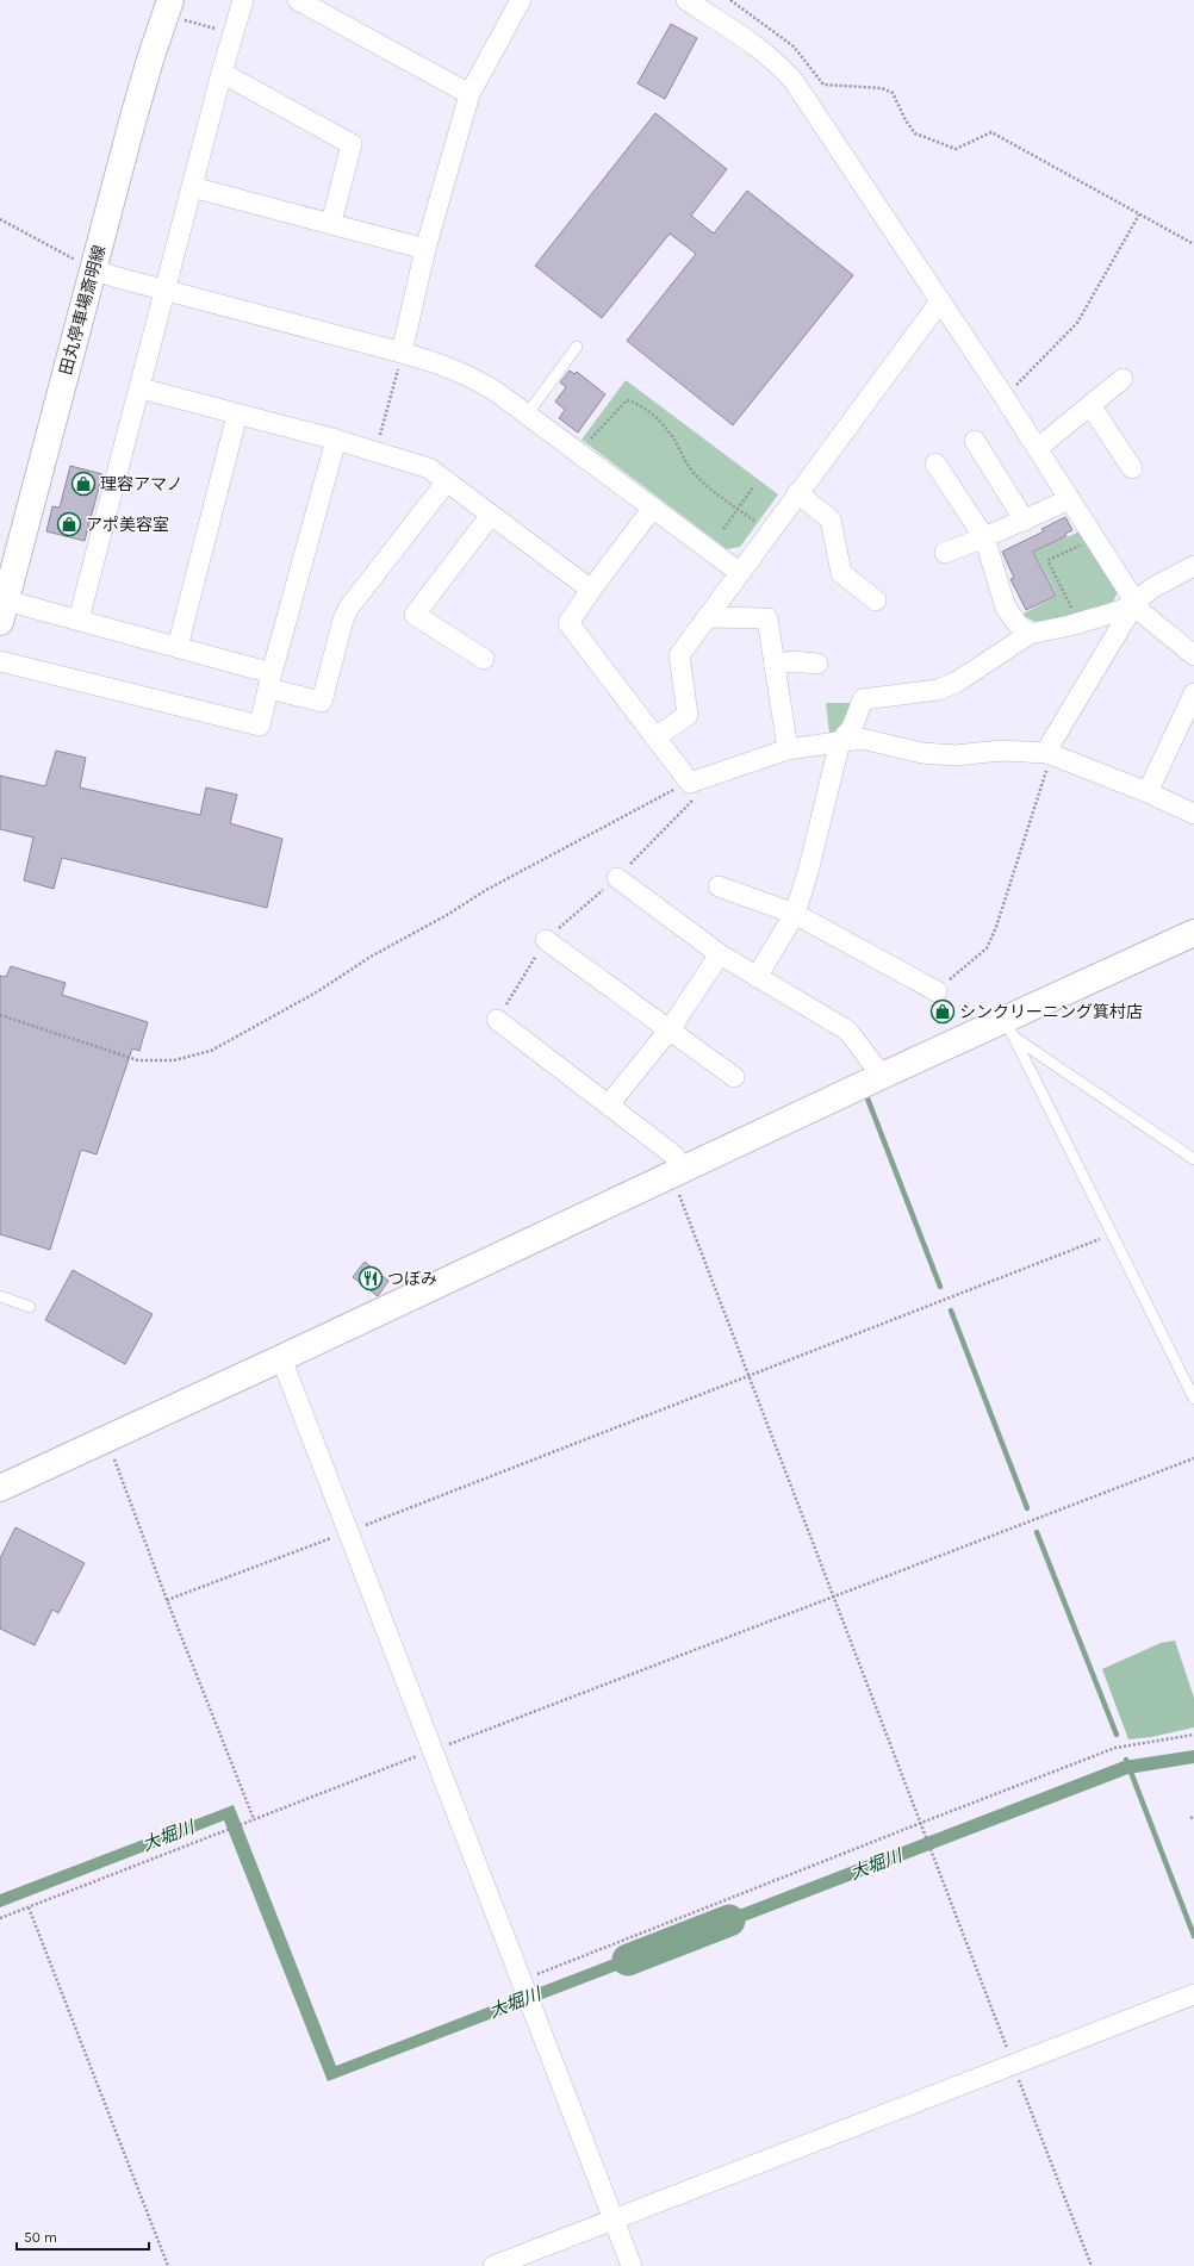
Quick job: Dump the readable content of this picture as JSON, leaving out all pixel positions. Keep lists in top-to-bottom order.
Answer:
{
  "streets": {
    "street": ["田丸停車場斎明線"]
  },
  "water": ["大堀川"],
  "places": {
    "shop": ["理容アマノ", "アポ美容室", "シンクリーニング箕村店"],
    "restaurant": ["つぼみ"]
  },
  "scale_bar": "50 m"
}
